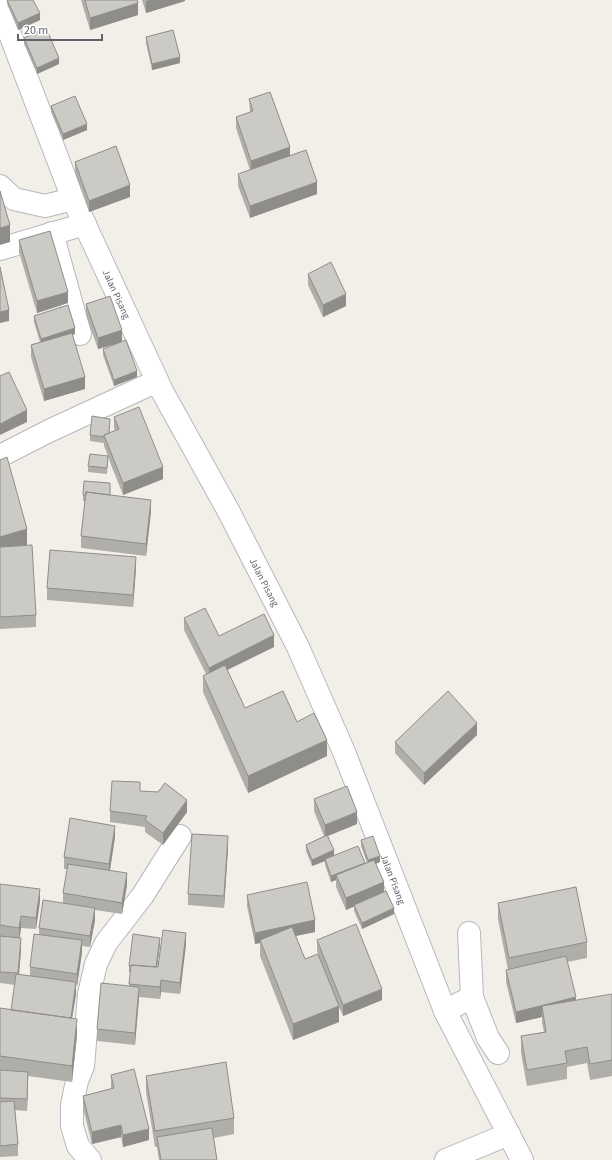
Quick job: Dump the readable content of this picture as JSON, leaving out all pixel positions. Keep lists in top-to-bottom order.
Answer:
{
  "streets": {
    "street": ["Jalan Pisang"]
  },
  "scale_bar": "20 m"
}
